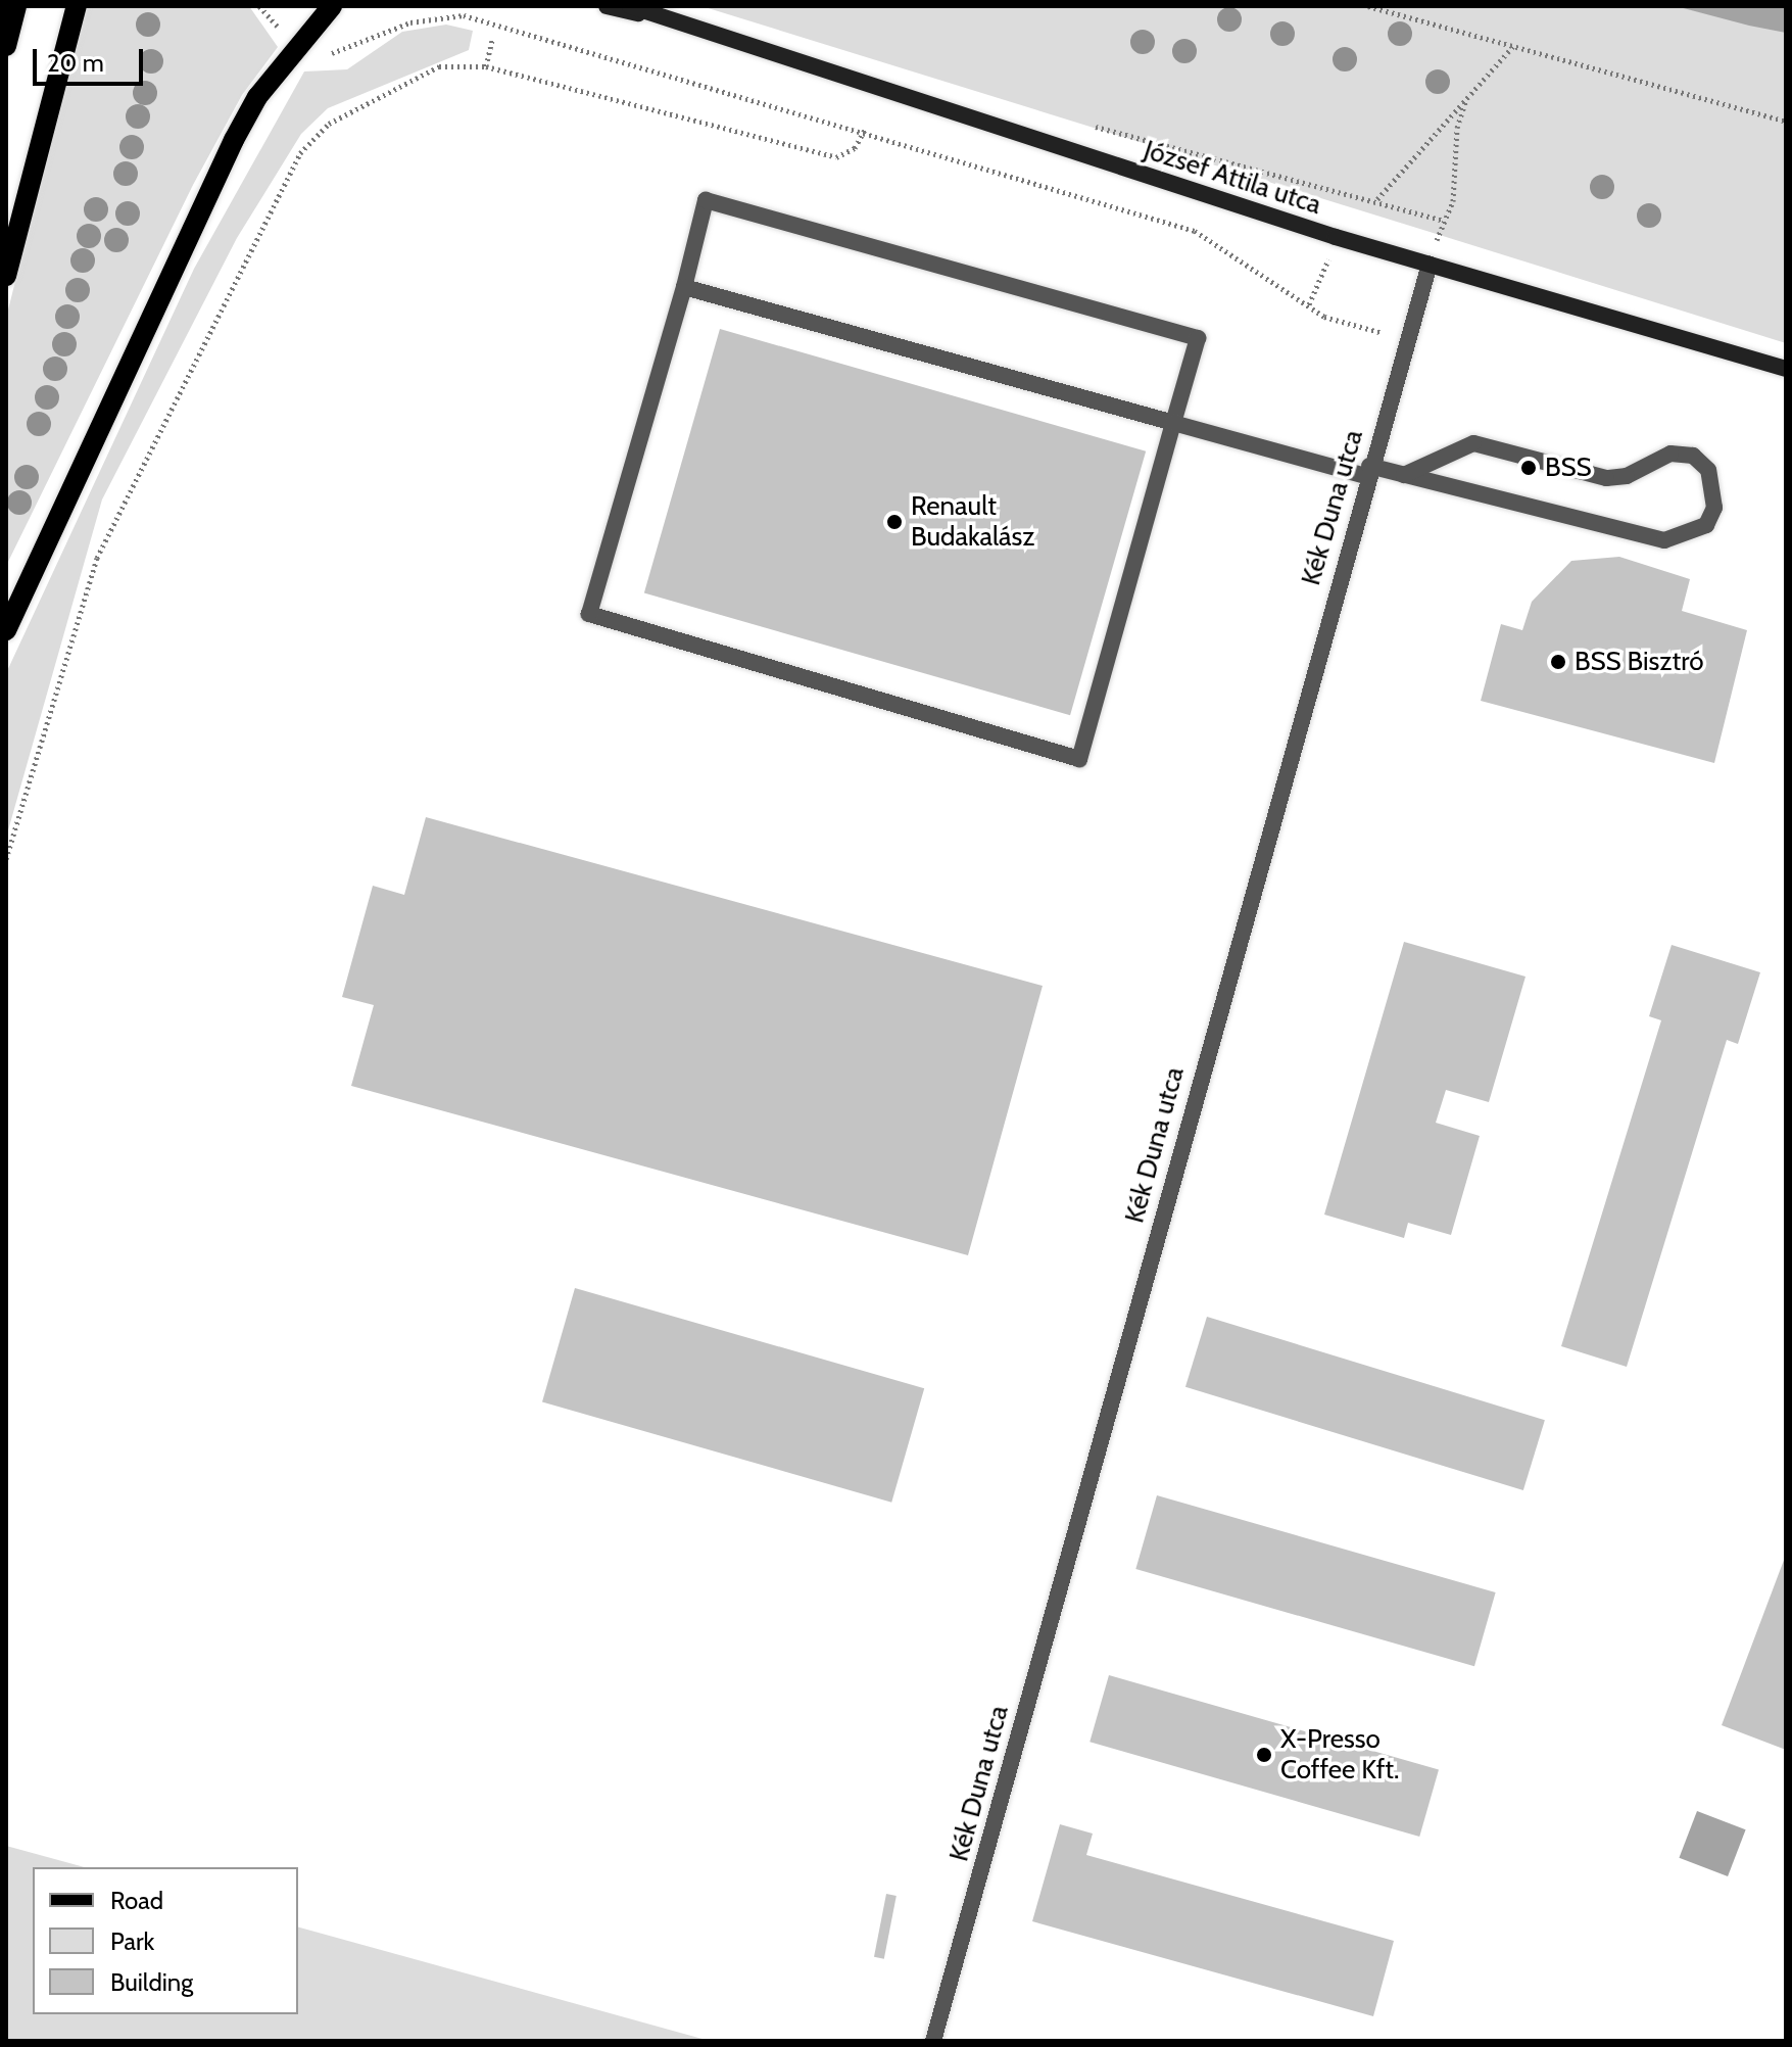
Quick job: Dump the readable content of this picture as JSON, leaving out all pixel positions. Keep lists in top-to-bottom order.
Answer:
{
  "streets": {
    "main road": ["József Attila utca"],
    "street": ["Kék Duna utca"]
  },
  "crossings": [
    ["József Attila utca", "Kék Duna utca"]
  ],
  "places": [
    "BSS",
    "Renault Budakalász",
    "BSS Bisztró",
    "X-Presso Coffee Kft."
  ],
  "legend": ["Road", "Park", "Building"],
  "scale_bar": "20 m"
}
